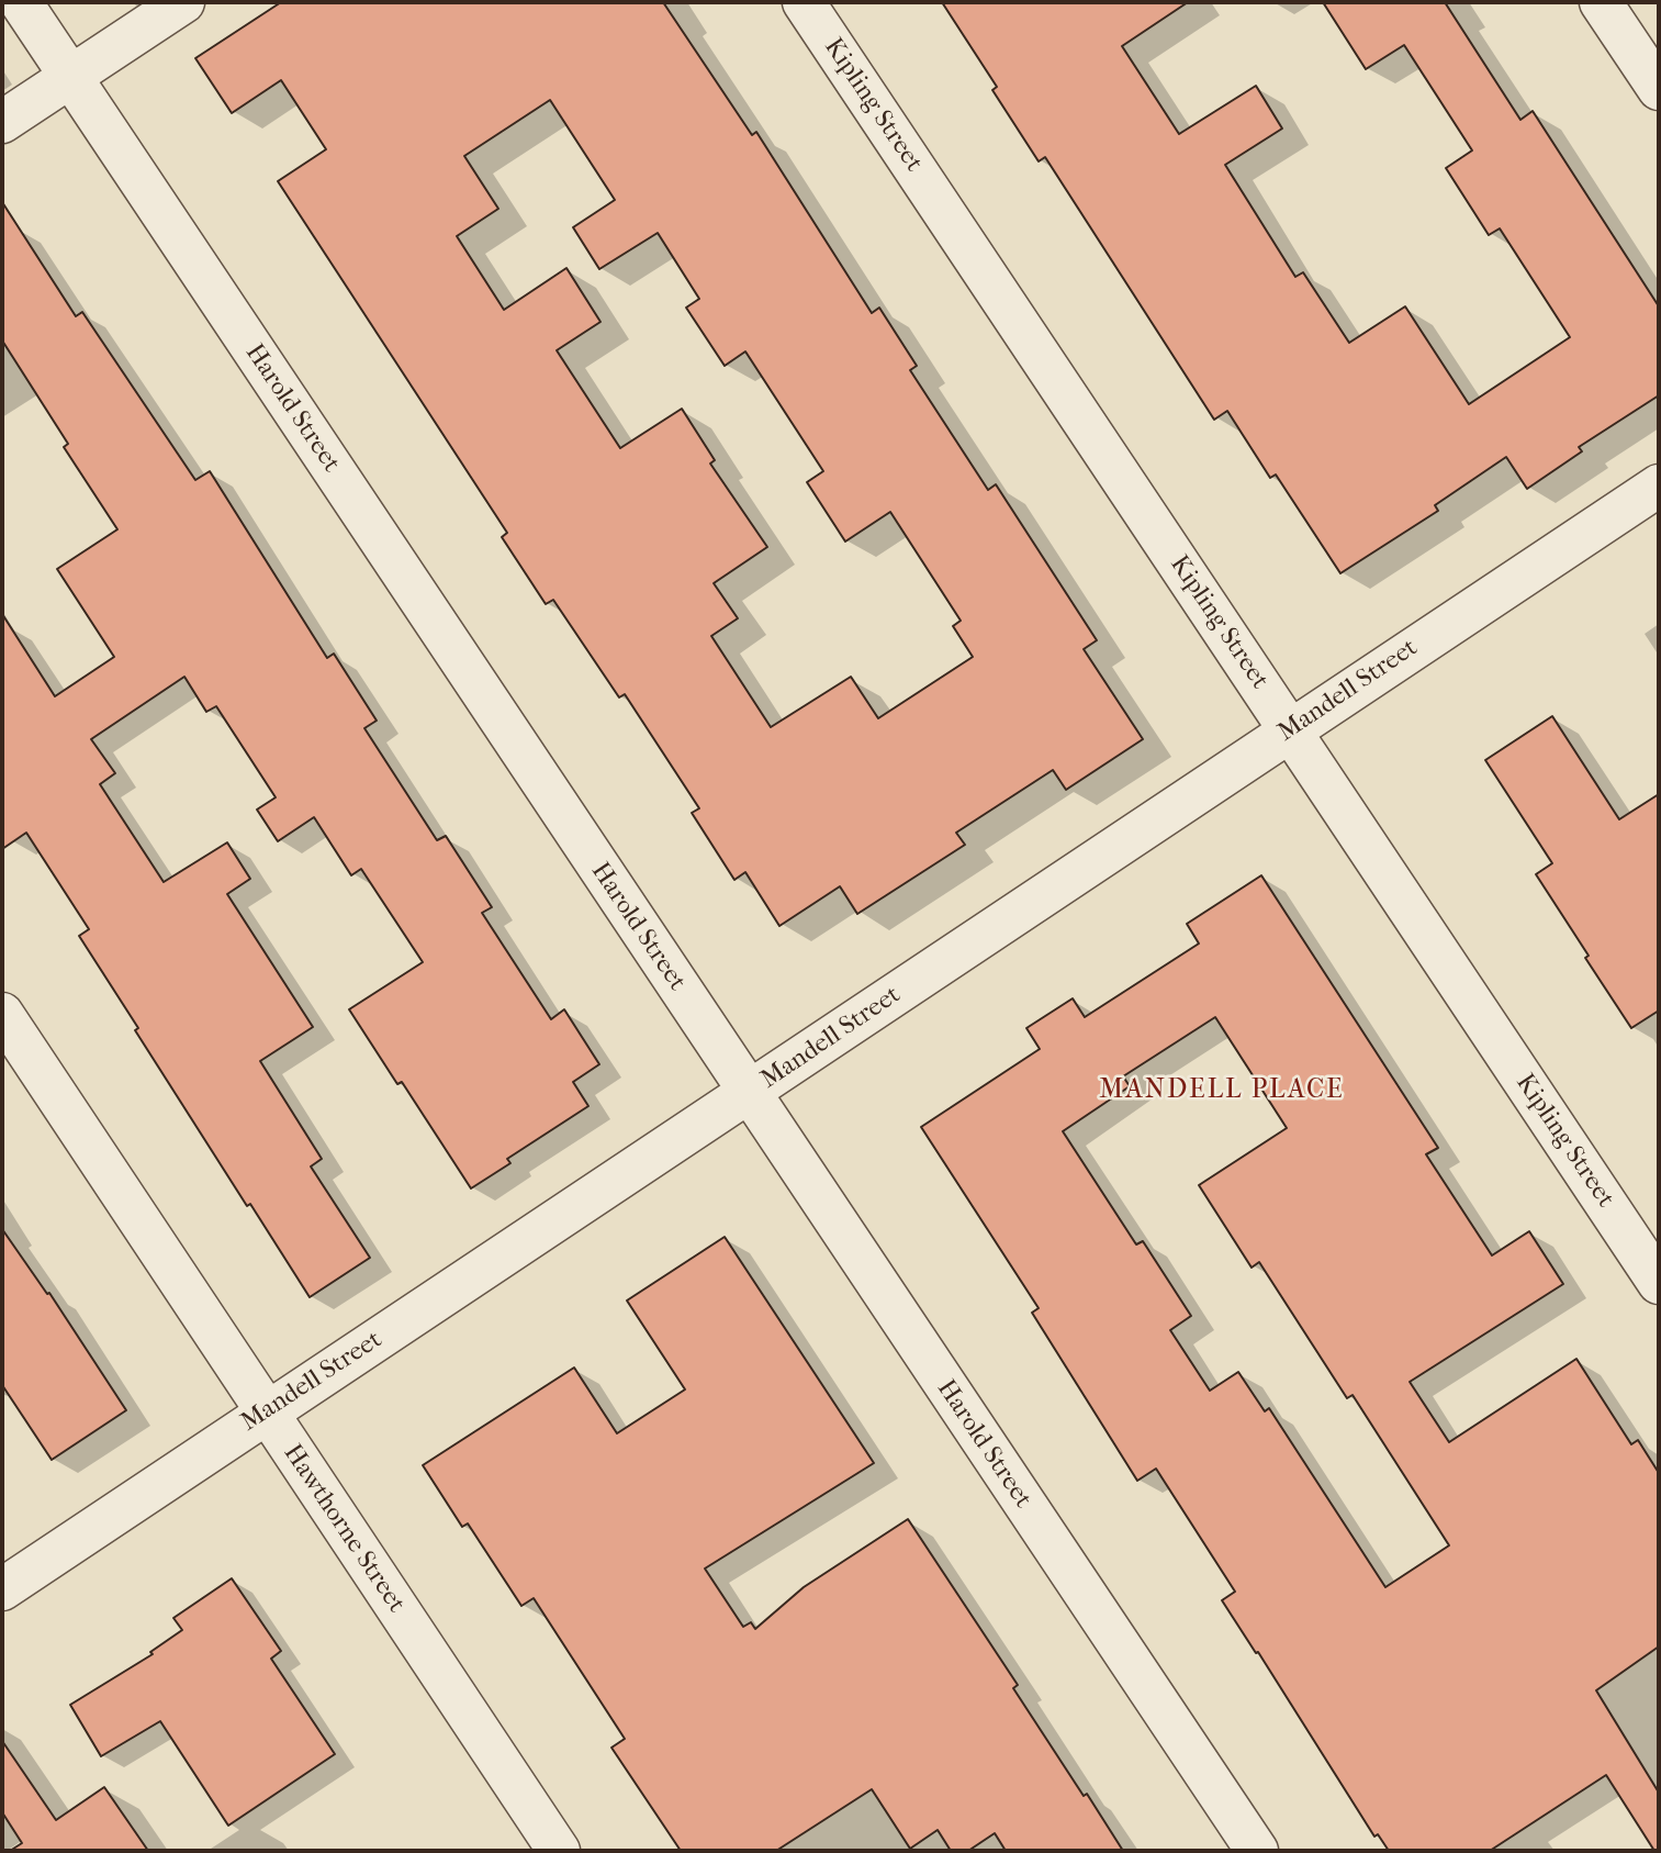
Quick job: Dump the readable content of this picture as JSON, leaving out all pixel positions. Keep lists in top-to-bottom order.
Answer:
{
  "streets": {
    "street": [
      "Kipling Street",
      "Harold Street",
      "Mandell Street",
      "Hawthorne Street"
    ]
  },
  "crossings": [
    ["Kipling Street", "Mandell Street"],
    ["Harold Street", "Mandell Street"],
    ["Mandell Street", "Hawthorne Street"]
  ],
  "districts": ["MANDELL PLACE"]
}
